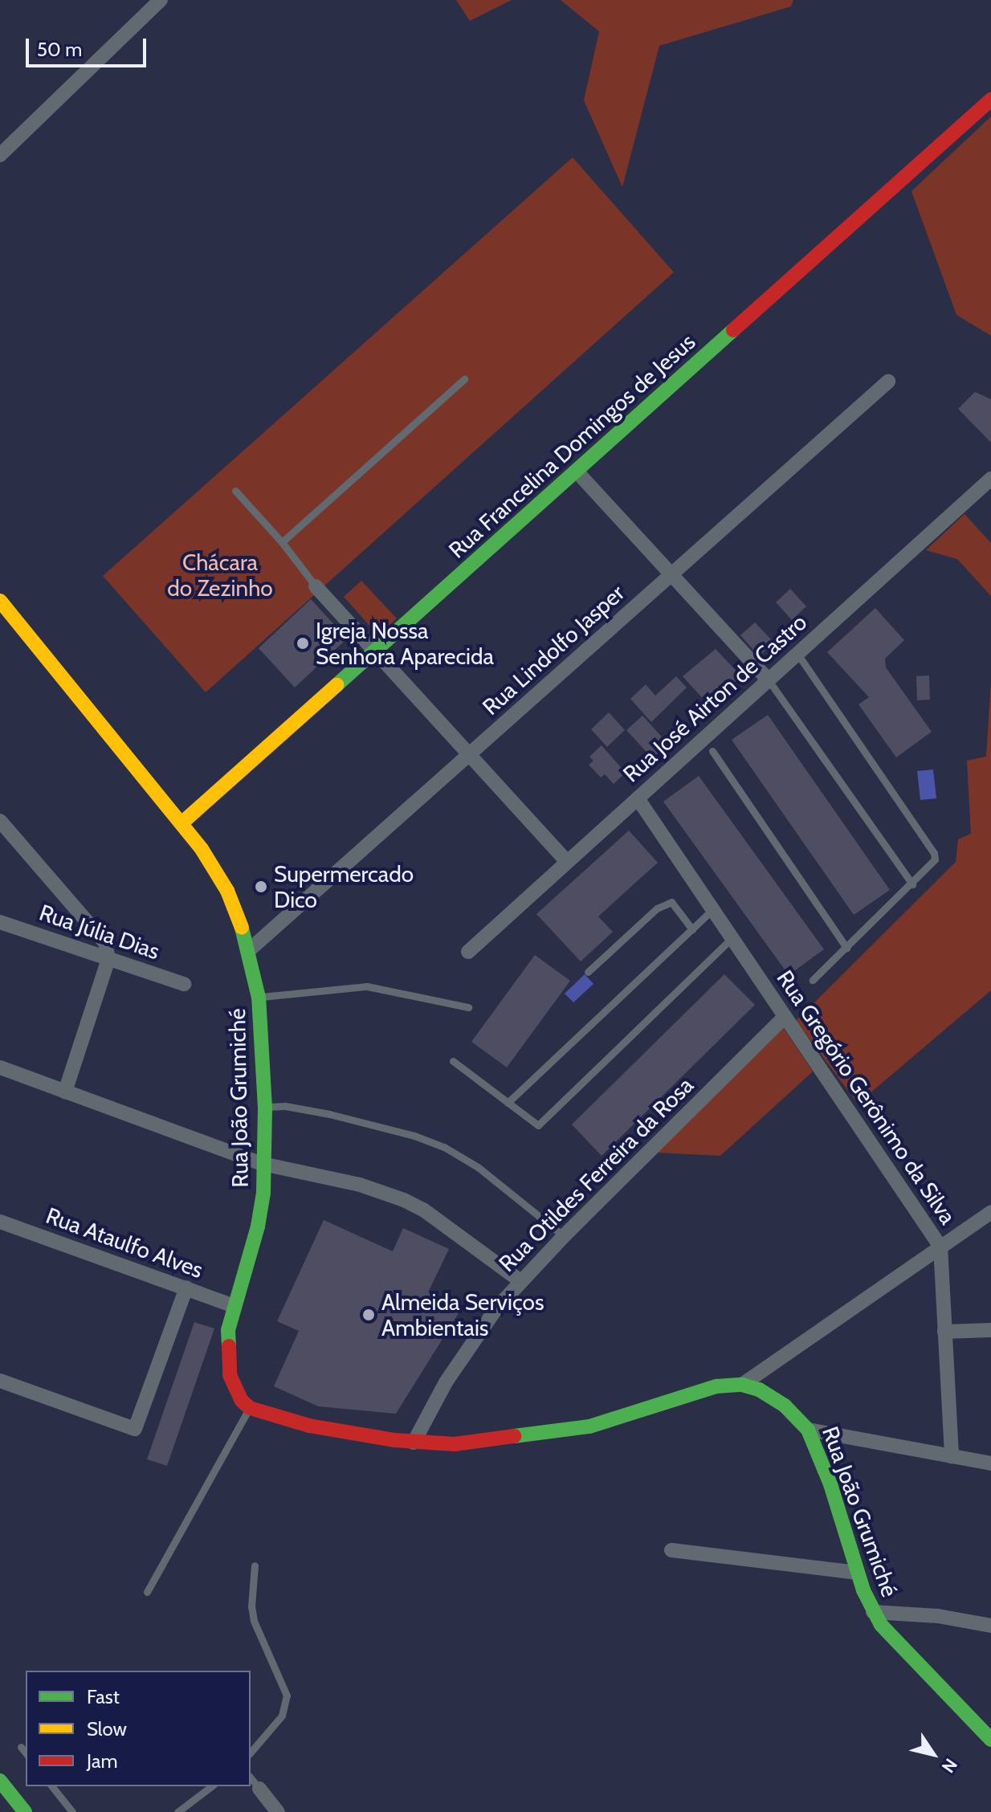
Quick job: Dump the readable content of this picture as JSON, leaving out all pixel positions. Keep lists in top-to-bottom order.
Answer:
{
  "streets": {
    "main road": ["Rua Francelina Domingos de Jesus", "Rua João Grumiché"],
    "street": [
      "Rua Lindolfo Jasper",
      "Rua José Airton de Castro",
      "Rua Júlia Dias",
      "Rua Gregório Gerônimo da Silva",
      "Rua Otildes Ferreira da Rosa",
      "Rua Ataulfo Alves"
    ]
  },
  "crossings": [
    ["Rua Francelina Domingos de Jesus", "Rua João Grumiché"],
    ["Rua Lindolfo Jasper", "Rua João Grumiché"],
    ["Rua José Airton de Castro", "Rua Gregório Gerônimo da Silva"],
    ["Rua Gregório Gerônimo da Silva", "Rua Otildes Ferreira da Rosa"],
    ["Rua João Grumiché", "Rua Otildes Ferreira da Rosa"],
    ["Rua João Grumiché", "Rua Ataulfo Alves"]
  ],
  "parks": ["Chácara do Zezinho"],
  "places": ["Igreja Nossa Senhora Aparecida", "Supermercado Dico", "Almeida Serviços Ambientais"],
  "legend": ["Fast", "Slow", "Jam"],
  "scale_bar": "50 m",
  "north": "bottom right"
}
